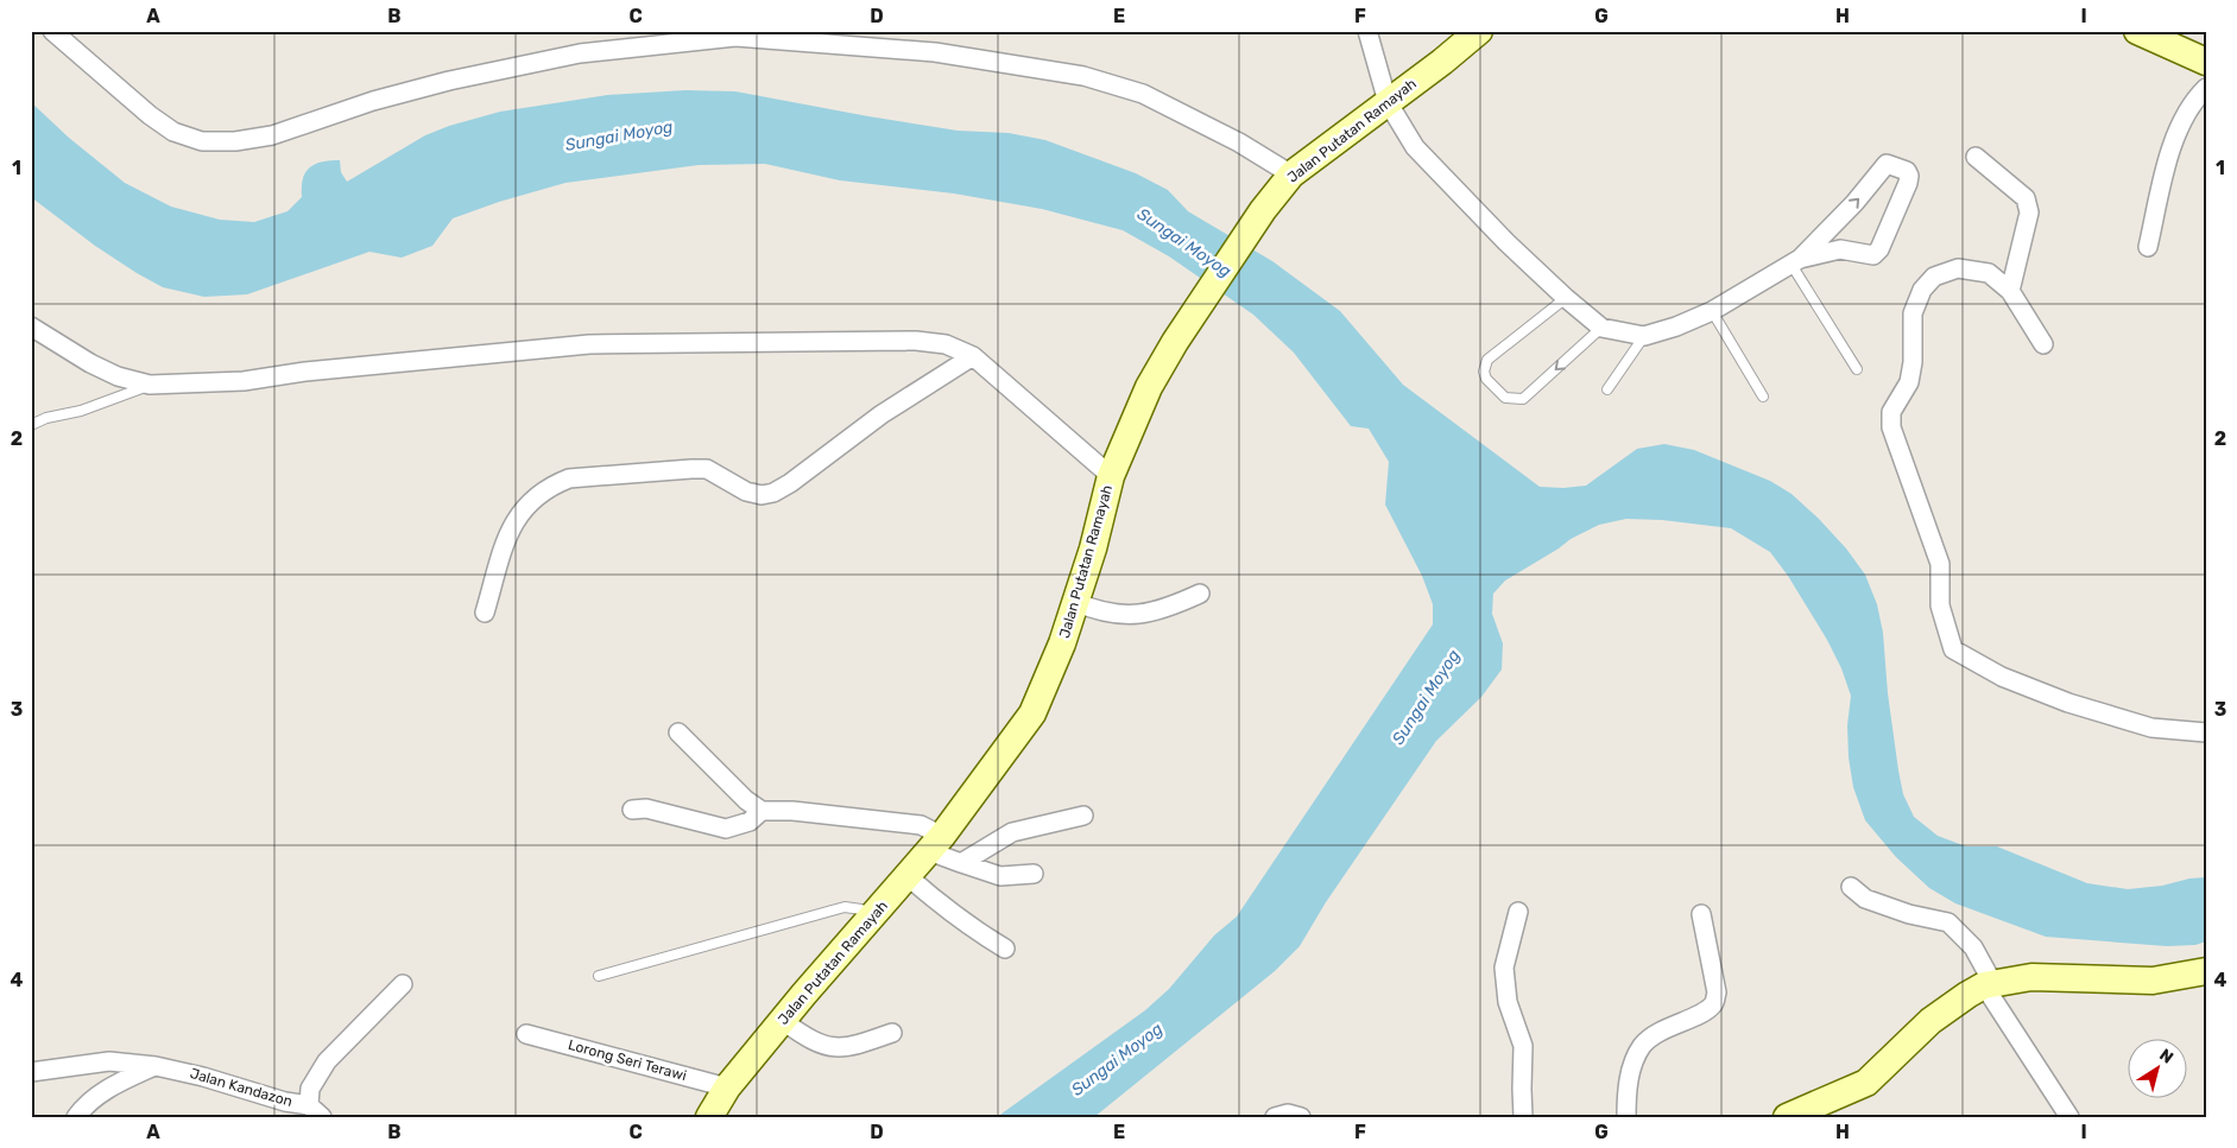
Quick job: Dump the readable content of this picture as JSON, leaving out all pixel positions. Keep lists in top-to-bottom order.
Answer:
{
  "streets": {
    "main road": ["Jalan Putatan Ramayah"],
    "street": ["Lorong Seri Terawi", "Jalan Kandazon"]
  },
  "crossings": [
    ["Jalan Putatan Ramayah", "Lorong Seri Terawi"]
  ],
  "water": ["Sungai Moyog"],
  "north": "top right",
  "grid": {
    "columns": [
      "A",
      "B",
      "C",
      "D",
      "E",
      "F",
      "G",
      "H",
      "I"
    ],
    "rows": [
      "1",
      "2",
      "3",
      "4"
    ]
  }
}
